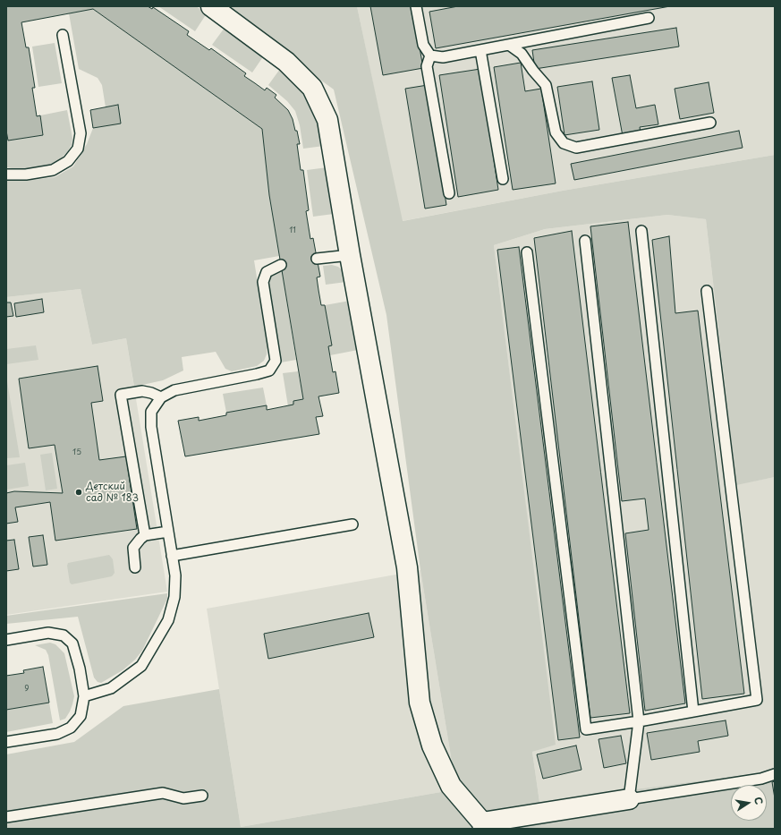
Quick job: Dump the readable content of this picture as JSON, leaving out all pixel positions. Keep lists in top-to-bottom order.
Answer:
{
  "places": ["Детский сад № 183"],
  "house_numbers": ["11", "15", "9"],
  "north": "right"
}
